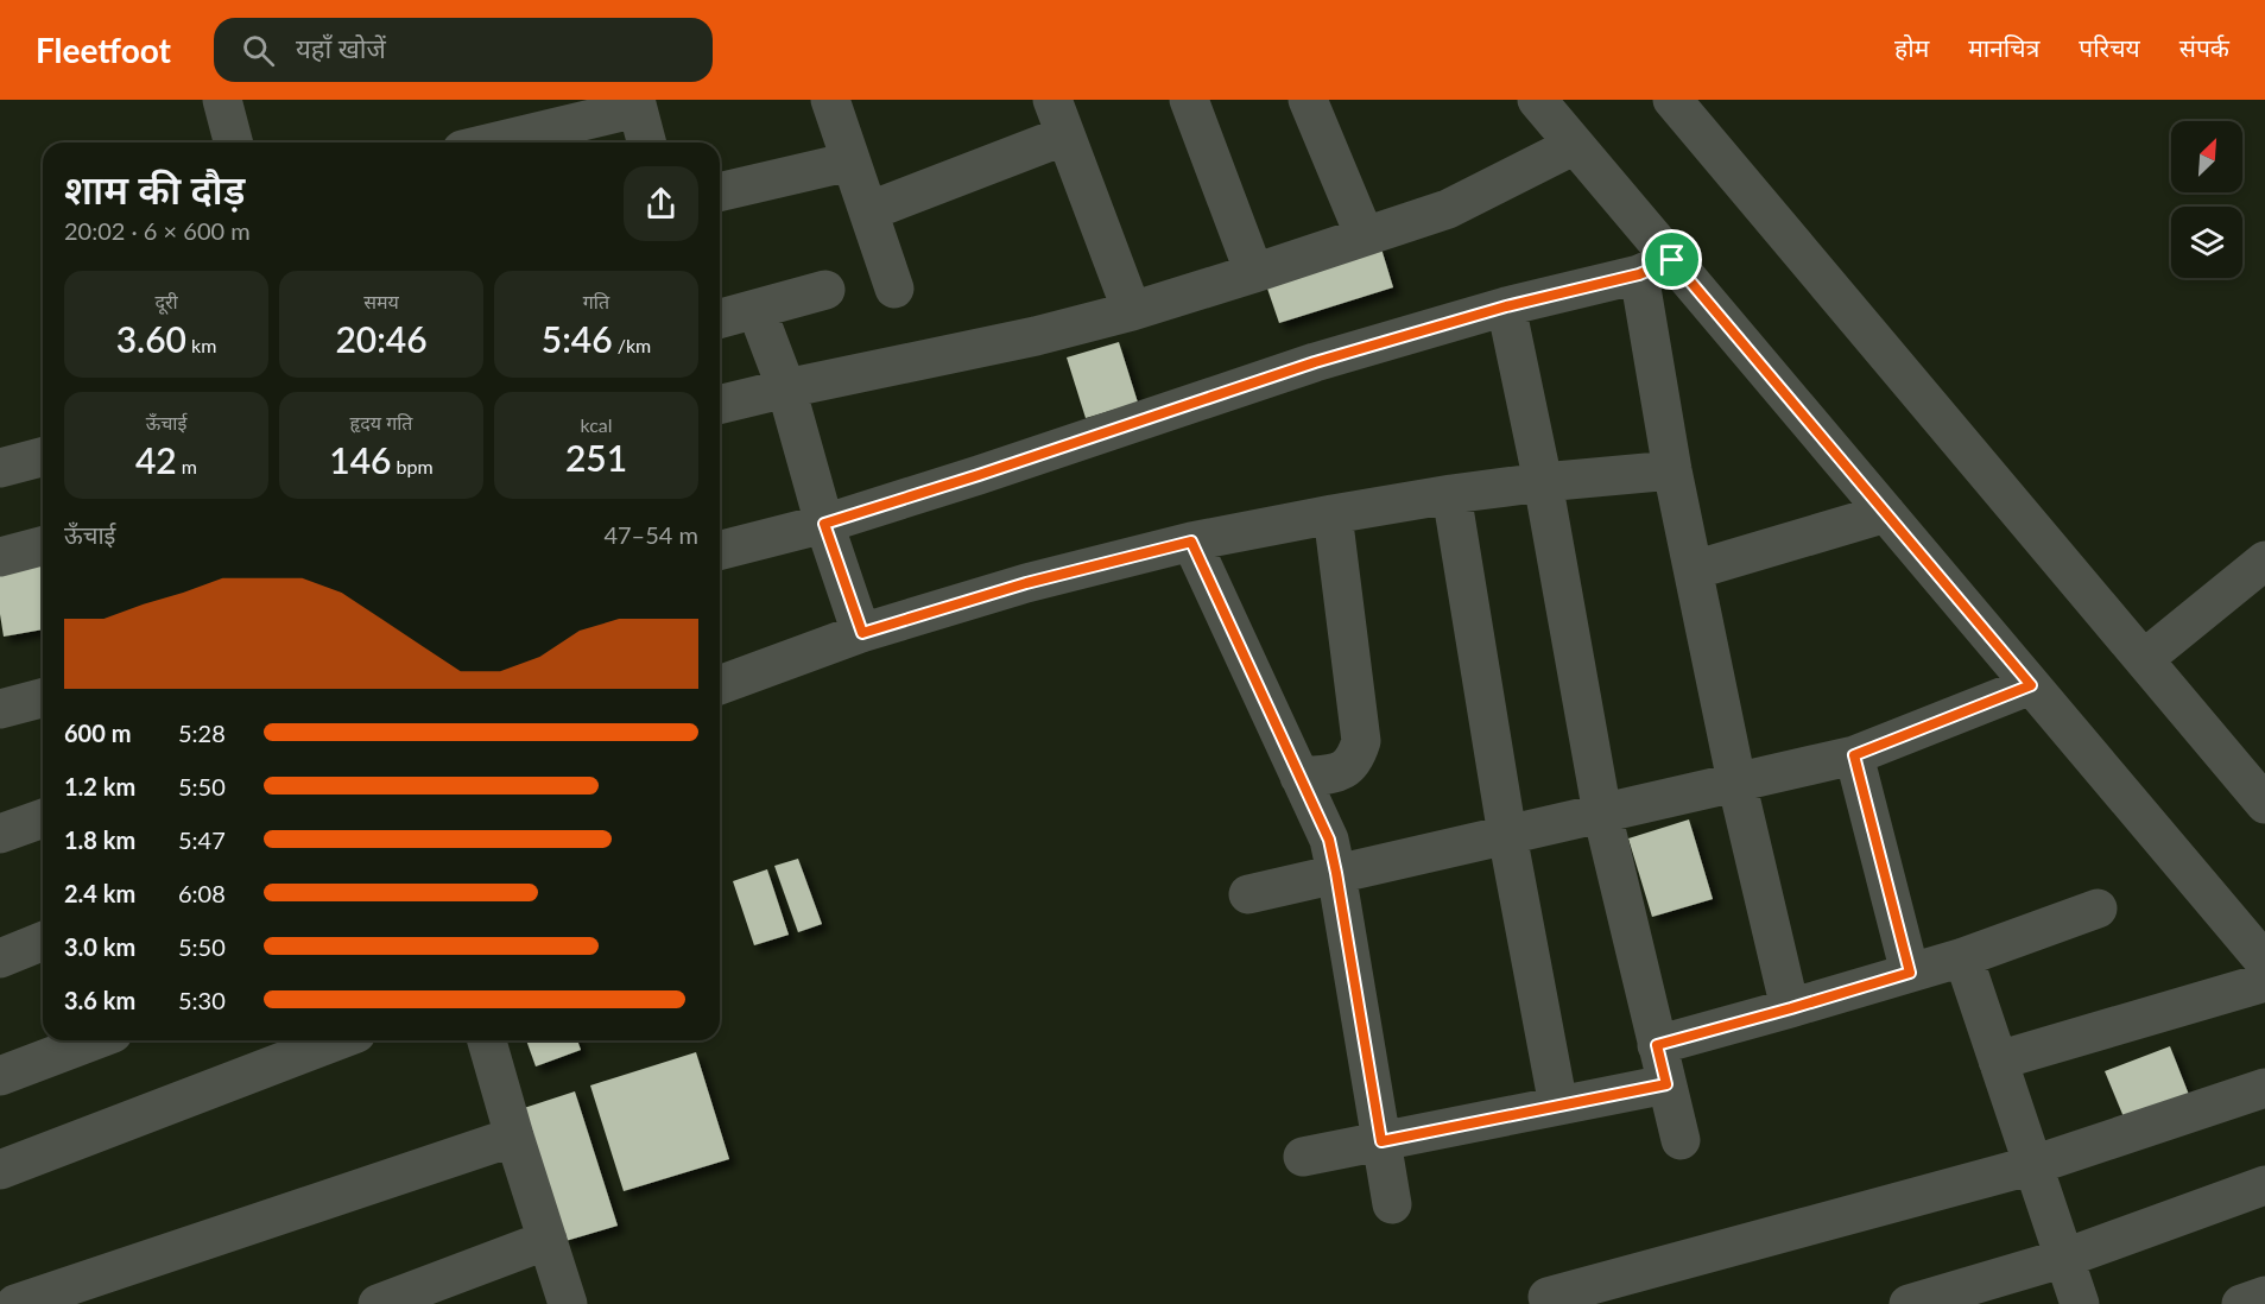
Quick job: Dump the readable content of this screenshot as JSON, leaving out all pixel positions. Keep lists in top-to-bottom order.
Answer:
{
  "north": "top right",
  "page": {
    "header": "Fleetfoot",
    "search": "यहाँ खोजें",
    "nav": [
      "होम",
      "मानचित्र",
      "परिचय",
      "संपर्क"
    ],
    "heading": ["शाम की दौड़", "20:02 · 6 × 600 m"],
    "stats": [
      ["दूरी", "3.60 km"],
      ["समय", "20:46"],
      ["गति", "5:46 /km"],
      ["ऊँचाई", "42 m"],
      ["हृदय गति", "146 bpm"],
      ["kcal", "251"]
    ],
    "chart": ["ऊँचाई", "47–54 m"],
    "list": [
      {
        "name": "600 m",
        "note": "5:28"
      },
      {
        "name": "1.2 km",
        "note": "5:50"
      },
      {
        "name": "1.8 km",
        "note": "5:47"
      },
      {
        "name": "2.4 km",
        "note": "6:08"
      },
      {
        "name": "3.0 km",
        "note": "5:50"
      },
      {
        "name": "3.6 km",
        "note": "5:30"
      }
    ]
  }
}
